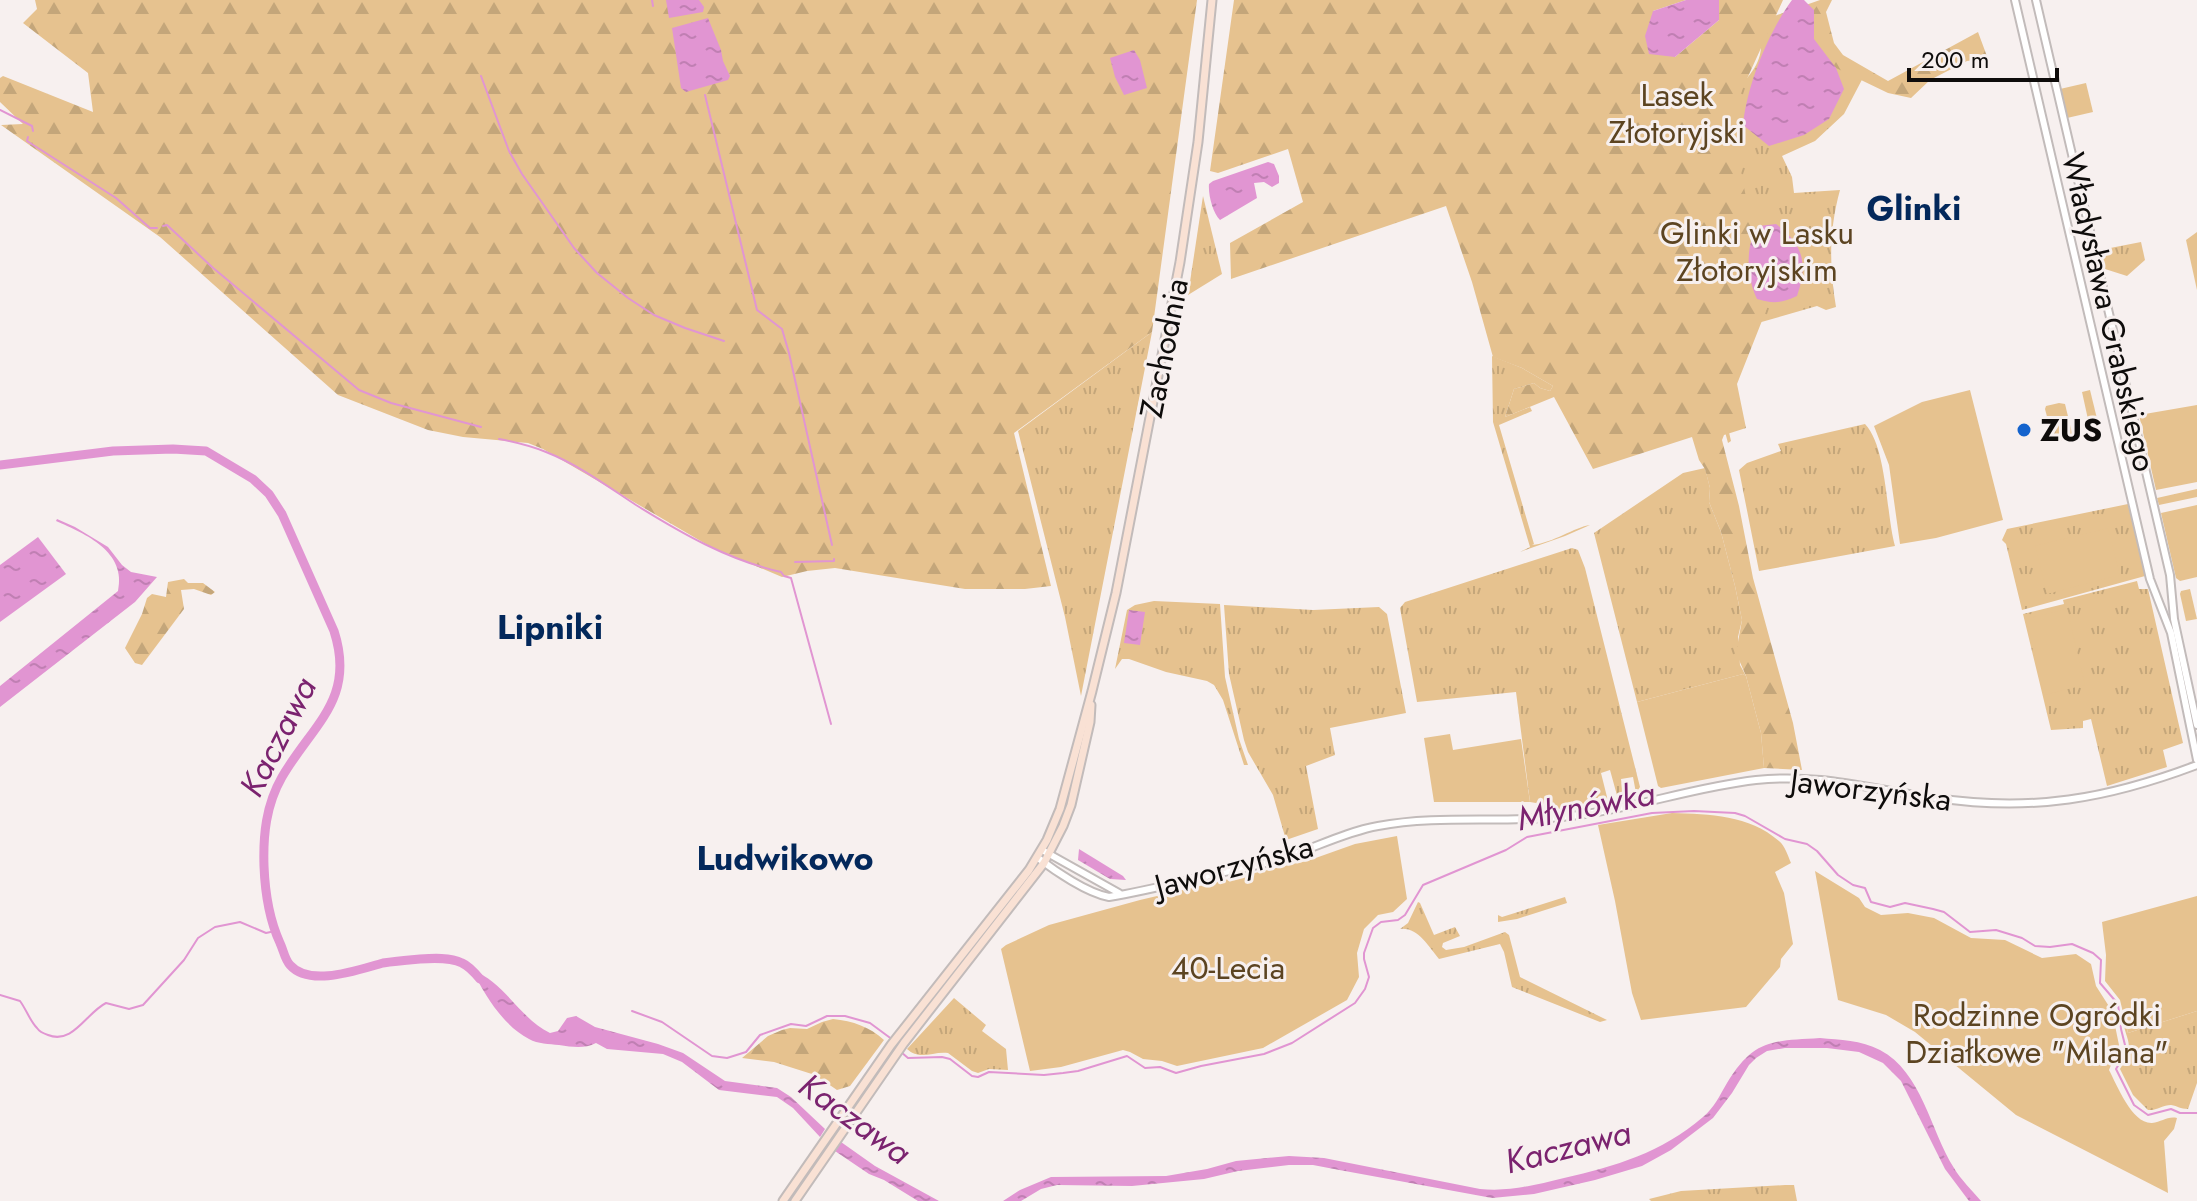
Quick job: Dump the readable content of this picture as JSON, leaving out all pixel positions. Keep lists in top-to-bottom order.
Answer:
{
  "streets": {
    "main road": ["Zachodnia"],
    "street": ["Władysława Grabskiego", "Jaworzyńska"]
  },
  "crossings": [
    ["Władysława Grabskiego", "Jaworzyńska"],
    ["Zachodnia", "Jaworzyńska"]
  ],
  "districts": ["Glinki", "Lipniki", "Ludwikowo"],
  "water": ["Kaczawa", "Młynówka"],
  "parks": [
    "Lasek Złotoryjski",
    "Glinki w Lasku Złotoryjskim",
    "40-Lecia",
    "Rodzinne Ogródki Działkowe \"Milana\""
  ],
  "places": ["ZUS"],
  "scale_bar": "200 m"
}
